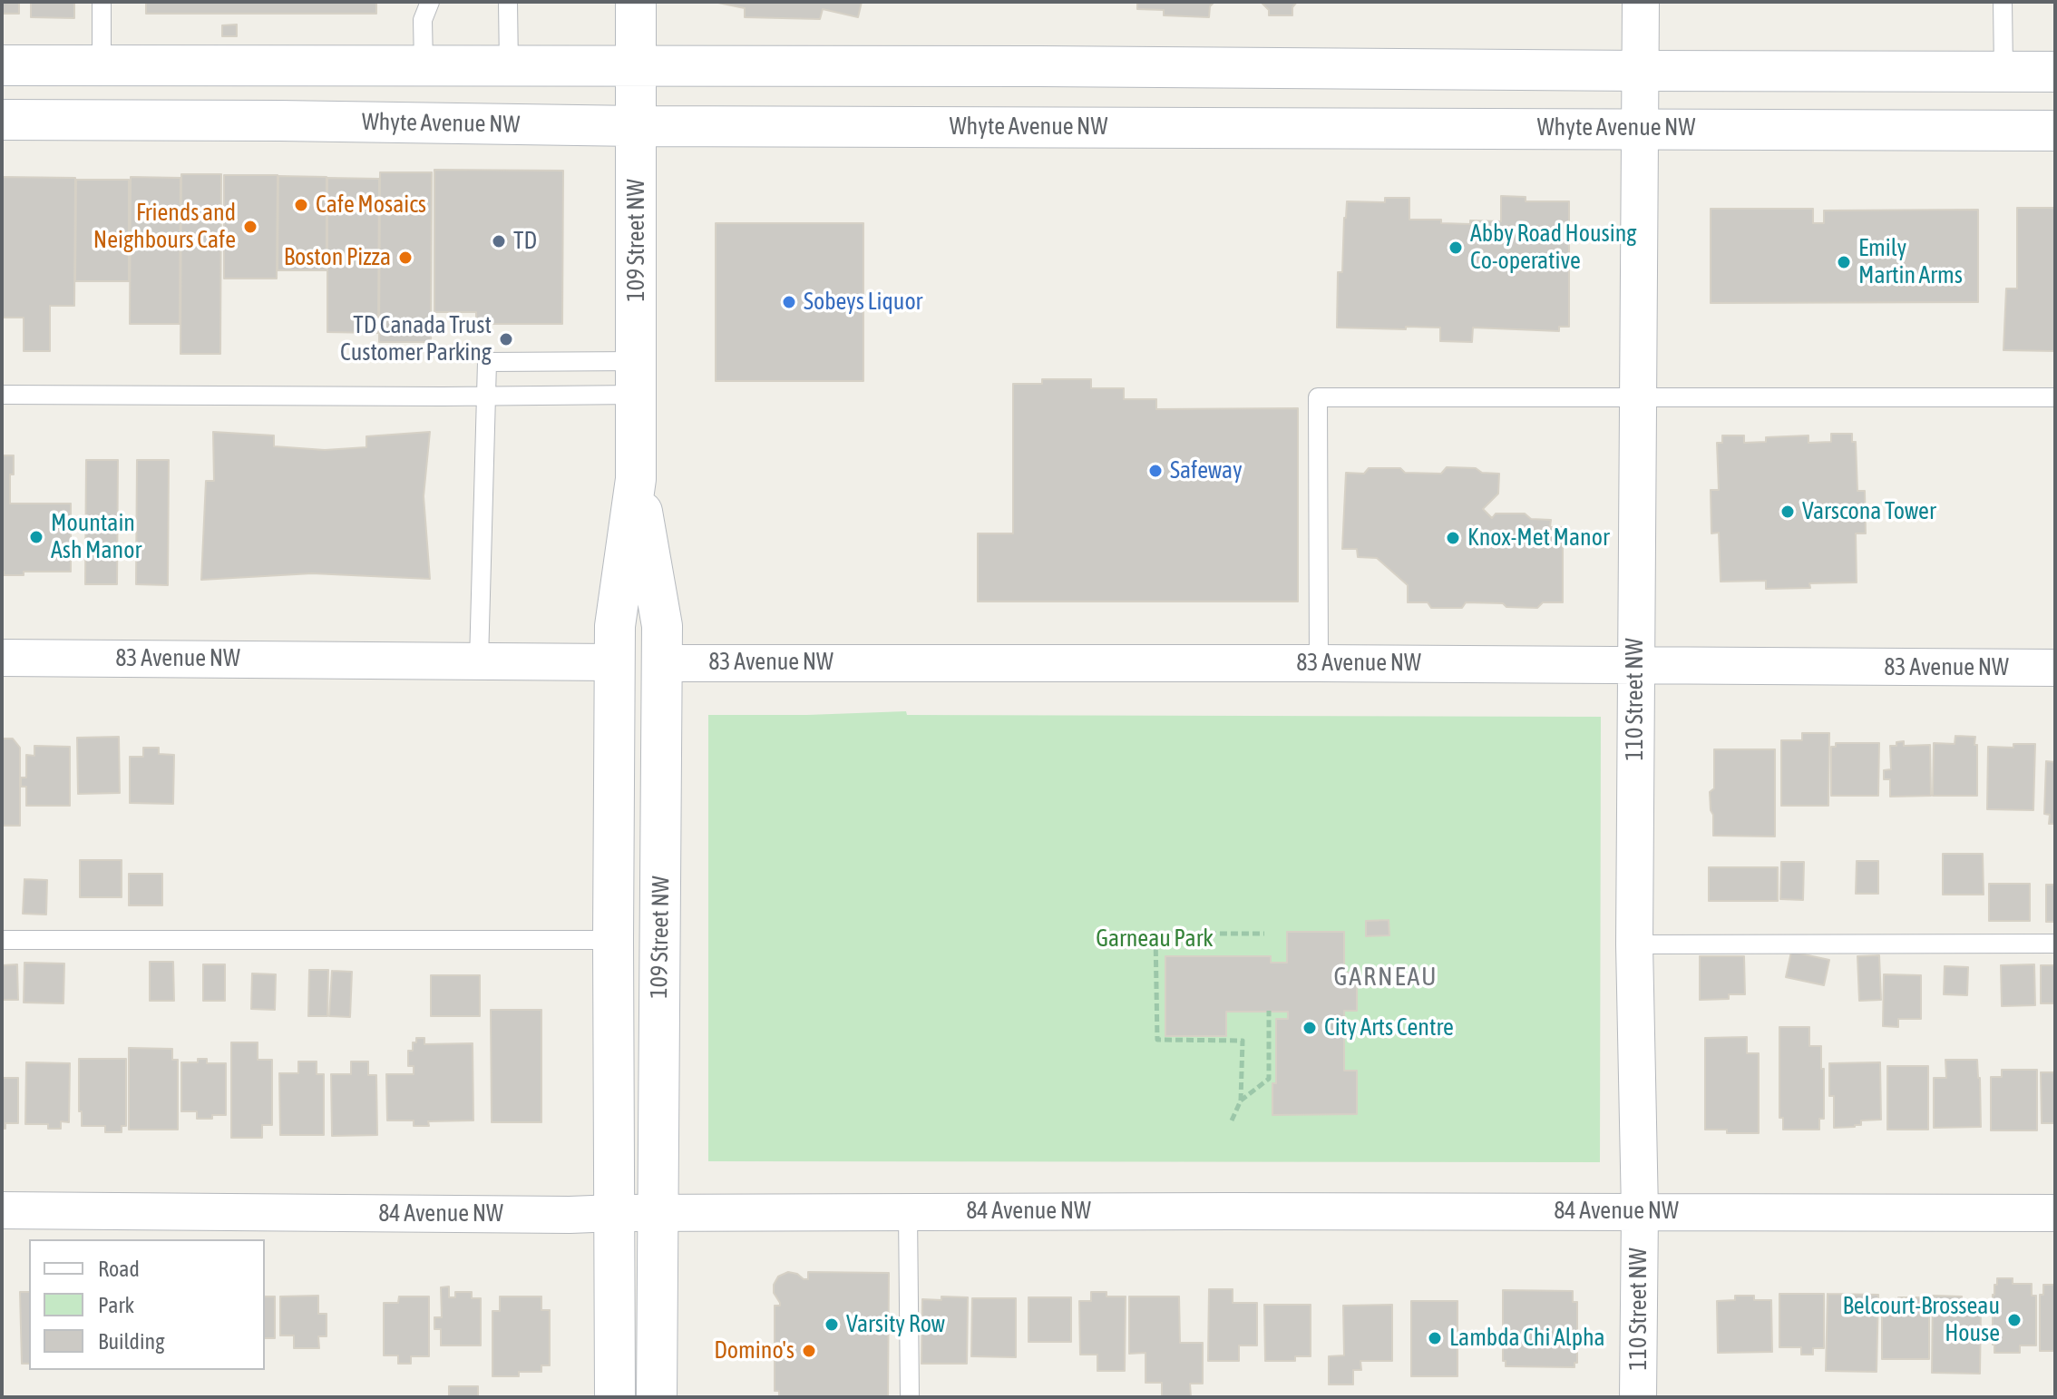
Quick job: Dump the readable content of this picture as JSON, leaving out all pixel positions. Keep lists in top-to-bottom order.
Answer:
{
  "streets": {
    "main road": ["Whyte Avenue NW", "109 Street NW"],
    "street": ["83 Avenue NW", "110 Street NW", "84 Avenue NW"]
  },
  "crossings": [
    ["Whyte Avenue NW", "109 Street NW"],
    ["Whyte Avenue NW", "110 Street NW"],
    ["109 Street NW", "83 Avenue NW"],
    ["109 Street NW", "84 Avenue NW"],
    ["83 Avenue NW", "110 Street NW"],
    ["110 Street NW", "84 Avenue NW"]
  ],
  "districts": ["GARNEAU"],
  "parks": ["Garneau Park"],
  "places": [
    "Cafe Mosaics",
    "Friends and Neighbours Cafe",
    "TD",
    "Abby Road Housing Co-operative",
    "Boston Pizza",
    "Emily Martin Arms",
    "Sobeys Liquor",
    "TD Canada Trust Customer Parking",
    "Safeway",
    "Varscona Tower",
    "Mountain Ash Manor",
    "Knox-Met Manor",
    "City Arts Centre",
    "Belcourt-Brosseau House",
    "Varsity Row",
    "Lambda Chi Alpha",
    "Domino's"
  ],
  "legend": ["Road", "Park", "Building"]
}
